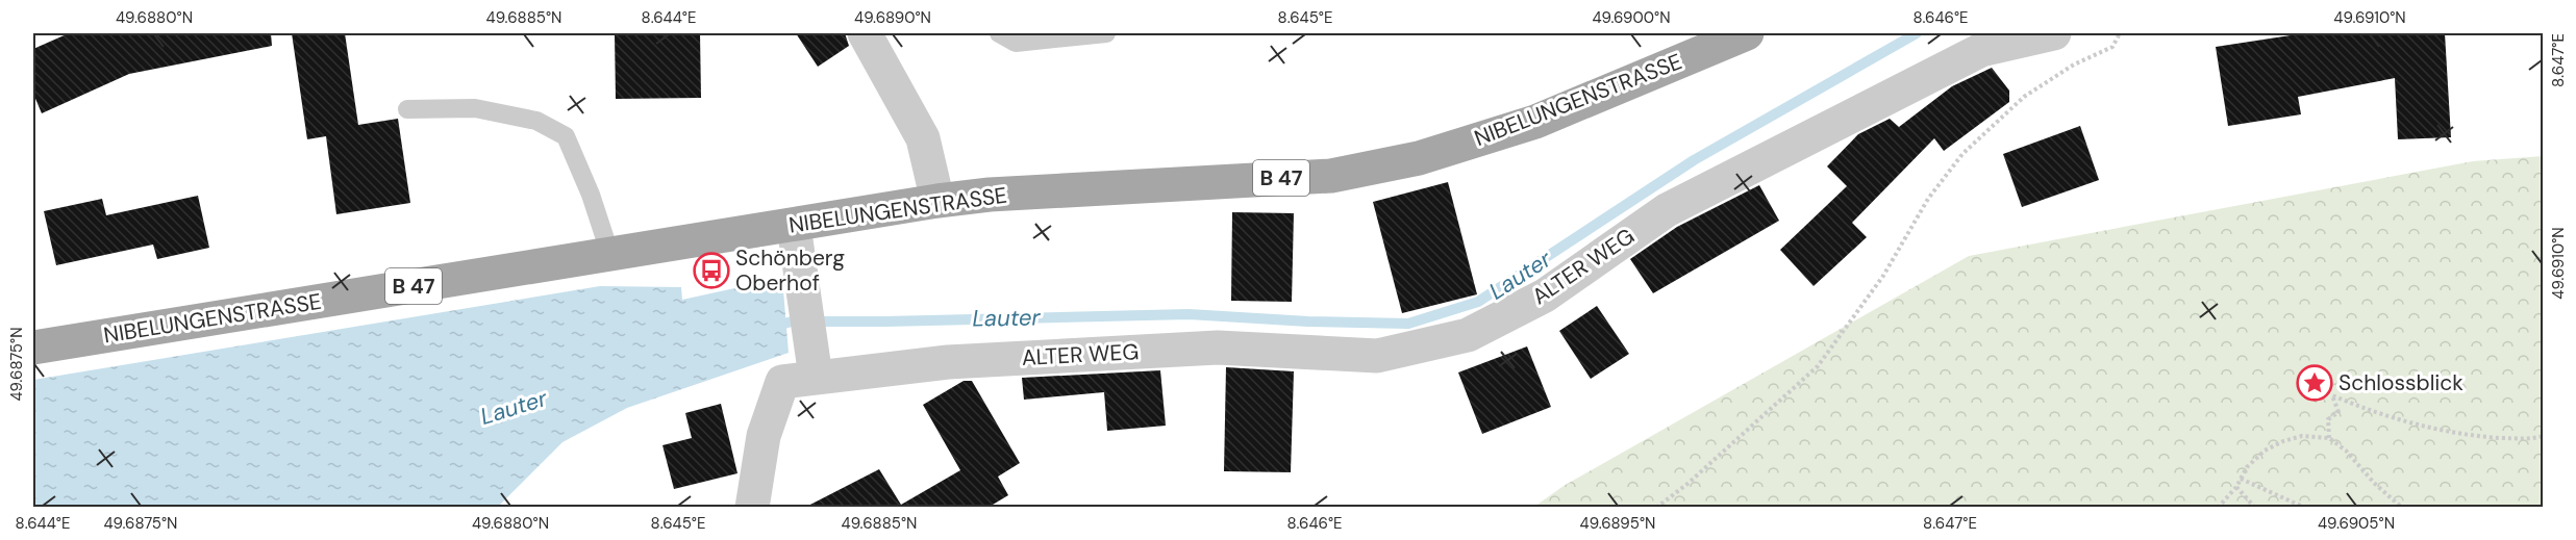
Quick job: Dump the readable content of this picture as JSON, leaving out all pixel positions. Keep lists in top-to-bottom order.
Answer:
{
  "streets": {
    "main road": ["NIBELUNGENSTRASSE", "B 47"],
    "street": ["ALTER WEG"]
  },
  "water": ["Lauter"],
  "places": {
    "bus stop": ["Schönberg Oberhof"],
    "place": ["Schlossblick"]
  },
  "coordinates": [
    "49.6880°N",
    "49.6885°N",
    "8.644°E",
    "49.6890°N",
    "8.645°E",
    "49.6900°N",
    "8.646°E",
    "49.6910°N",
    "8.647°E",
    "49.6875°N",
    "49.6895°N",
    "49.6905°N"
  ]
}
